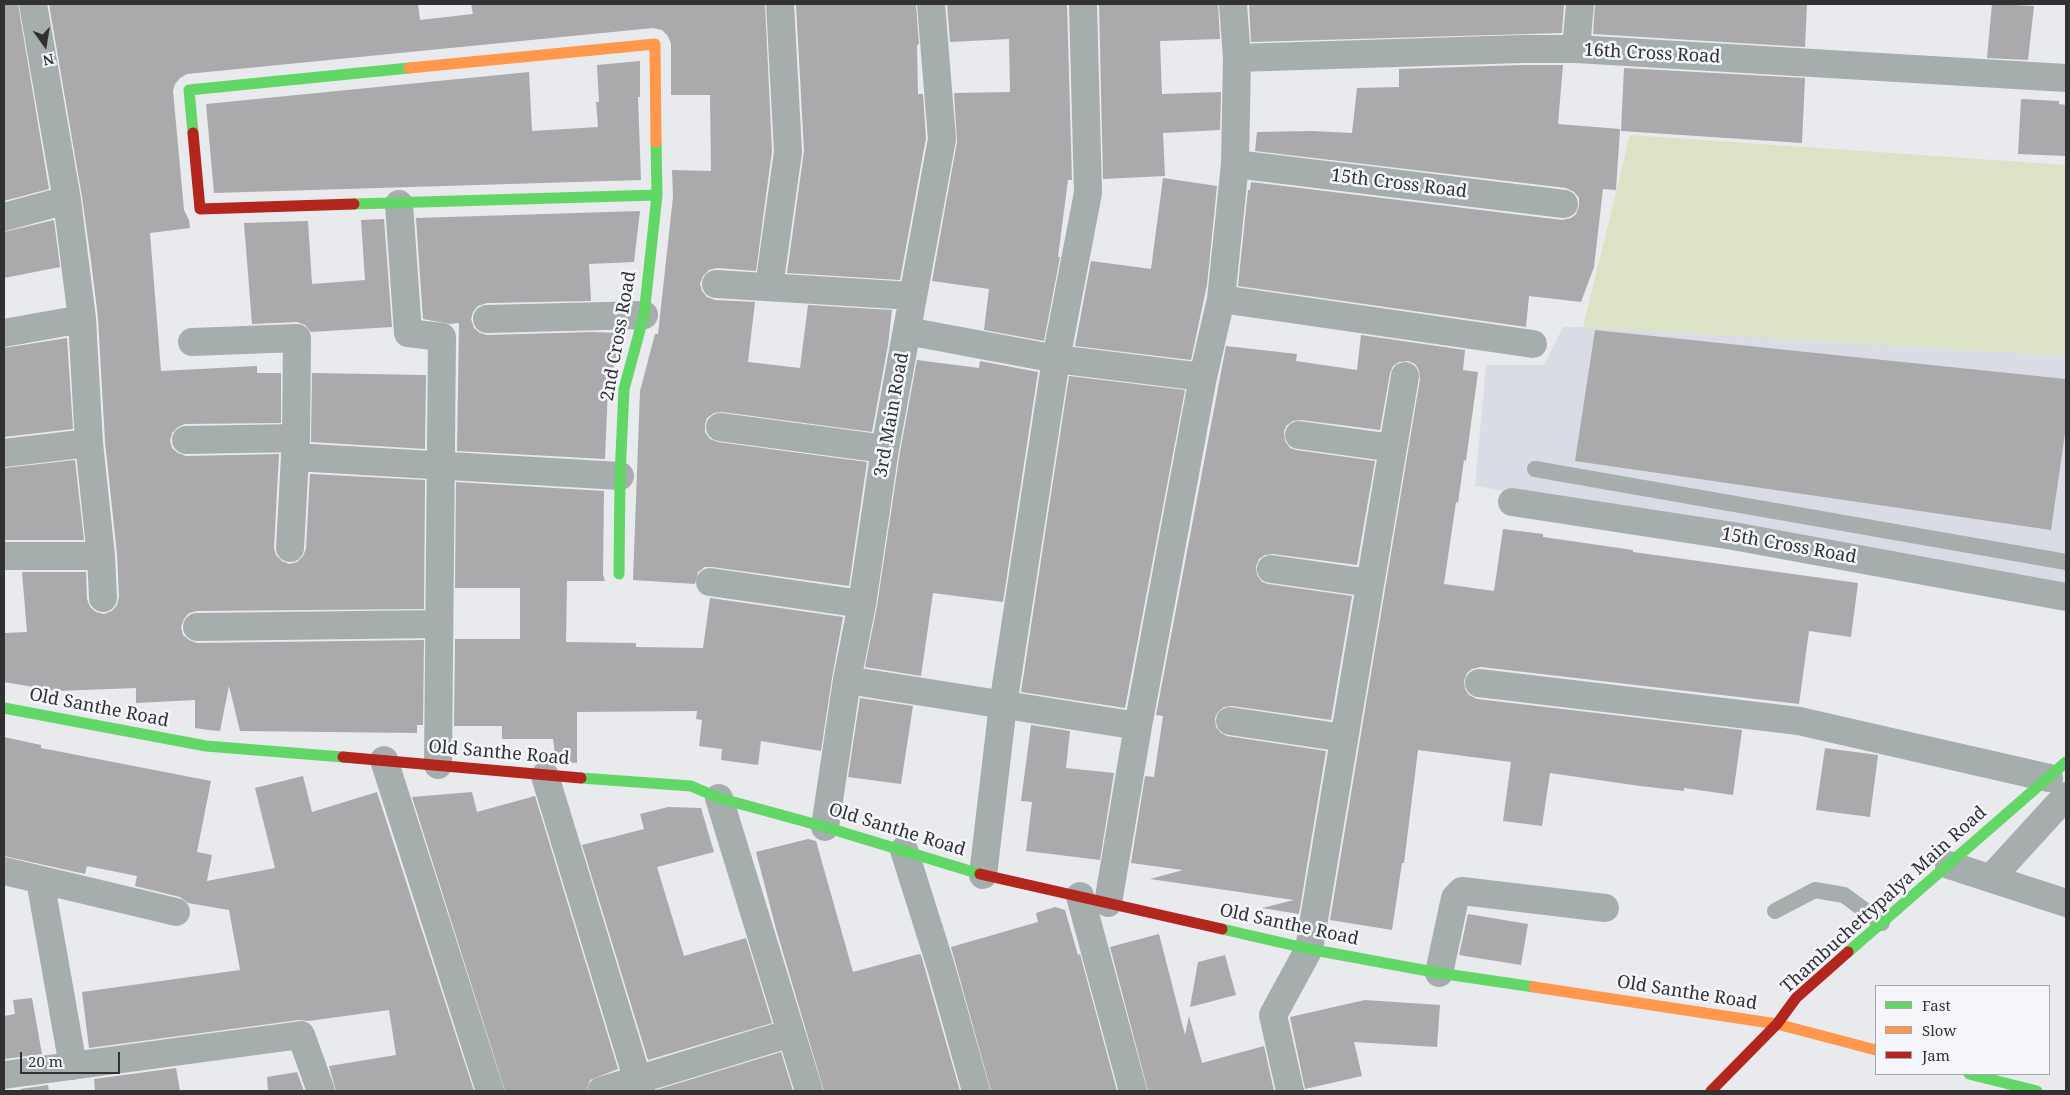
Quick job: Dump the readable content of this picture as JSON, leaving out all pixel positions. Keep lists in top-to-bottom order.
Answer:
{
  "streets": {
    "street": [
      "16th Cross Road",
      "15th Cross Road",
      "2nd Cross Road",
      "3rd Main Road",
      "Old Santhe Road",
      "Thambuchettypalya Main Road"
    ]
  },
  "crossings": [
    ["3rd Main Road", "Old Santhe Road"],
    ["Old Santhe Road", "Thambuchettypalya Main Road"]
  ],
  "legend": ["Fast", "Slow", "Jam"],
  "scale_bar": "20 m",
  "north": "bottom"
}
